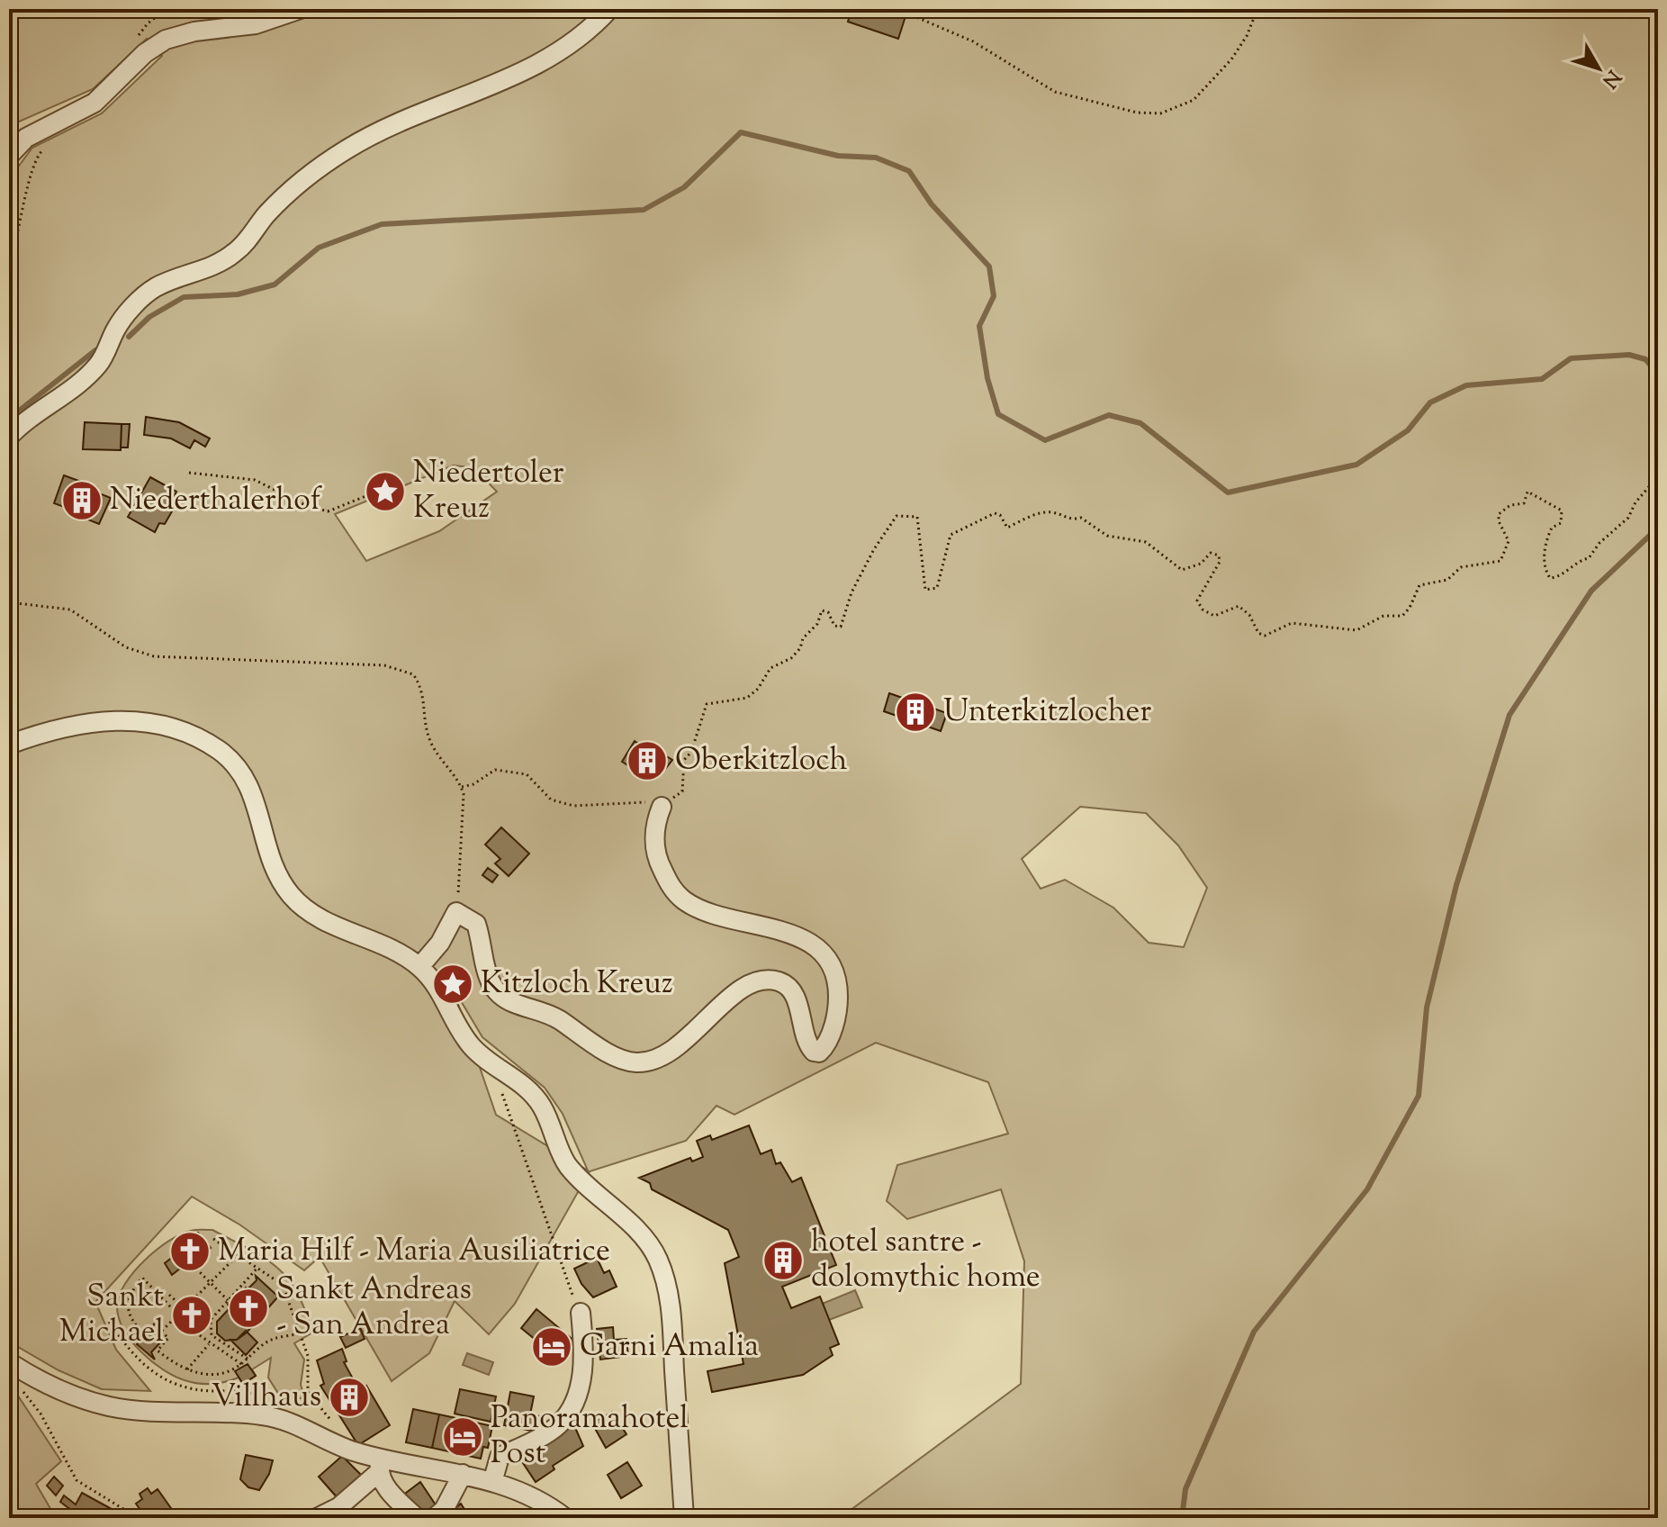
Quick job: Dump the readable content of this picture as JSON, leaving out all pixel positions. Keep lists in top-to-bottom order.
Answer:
{
  "places": {
    "place": ["Niedertoler Kreuz", "Kitzloch Kreuz"],
    "building": [
      "Niederthalerhof",
      "Unterkitzlocher",
      "Oberkitzloch",
      "hotel santre - dolomythic home",
      "Villhaus"
    ],
    "church": ["Maria Hilf - Maria Ausiliatrice", "Sankt Andreas - San Andrea", "Sankt Michael"],
    "hotel": ["Garni Amalia", "Panoramahotel Post"]
  },
  "north": "bottom right"
}
